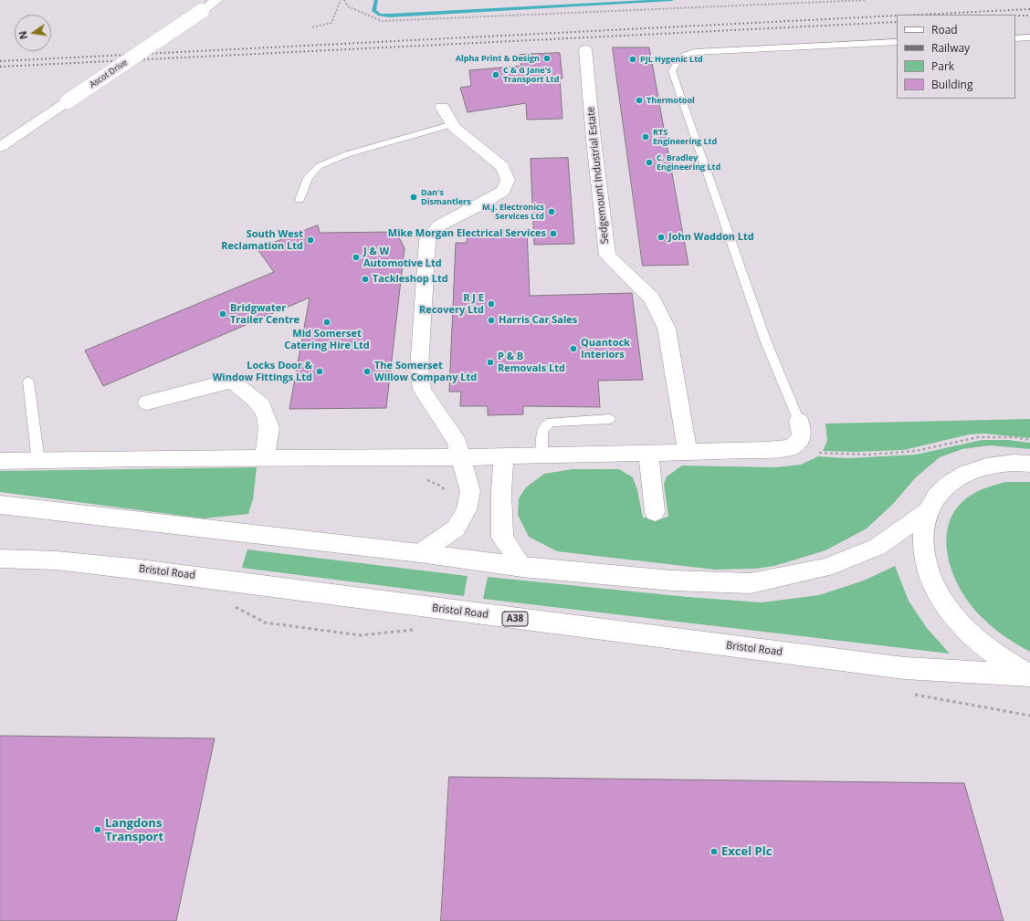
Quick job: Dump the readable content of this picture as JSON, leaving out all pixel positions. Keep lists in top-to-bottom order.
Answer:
{
  "streets": {
    "street": [
      "Ascot Drive",
      "Sedgemount Industrial Estate",
      "Bristol Road",
      "A38"
    ]
  },
  "places": [
    "Alpha Print & Design",
    "PJL Hygenic Ltd",
    "C & G Jane's Transport Ltd",
    "Thermotool",
    "RTS Engineering Ltd",
    "C. Bradley Engineering Ltd",
    "Dan's Dismantlers",
    "M.J. Electronics Services Ltd",
    "Mike Morgan Electrical Services",
    "John Waddon Ltd",
    "South West Reclamation Ltd",
    "J & W Automotive Ltd",
    "Tackleshop Ltd",
    "R J E Recovery Ltd",
    "Bridgwater Trailer Centre",
    "Harris Car Sales",
    "Mid Somerset Catering Hire Ltd",
    "Quantock Interiors",
    "P & B Removals Ltd",
    "Locks Door & Window Fittings Ltd",
    "The Somerset Willow Company Ltd",
    "Langdons Transport",
    "Excel Plc"
  ],
  "legend": [
    "Road",
    "Railway",
    "Park",
    "Building"
  ],
  "north": "left"
}
